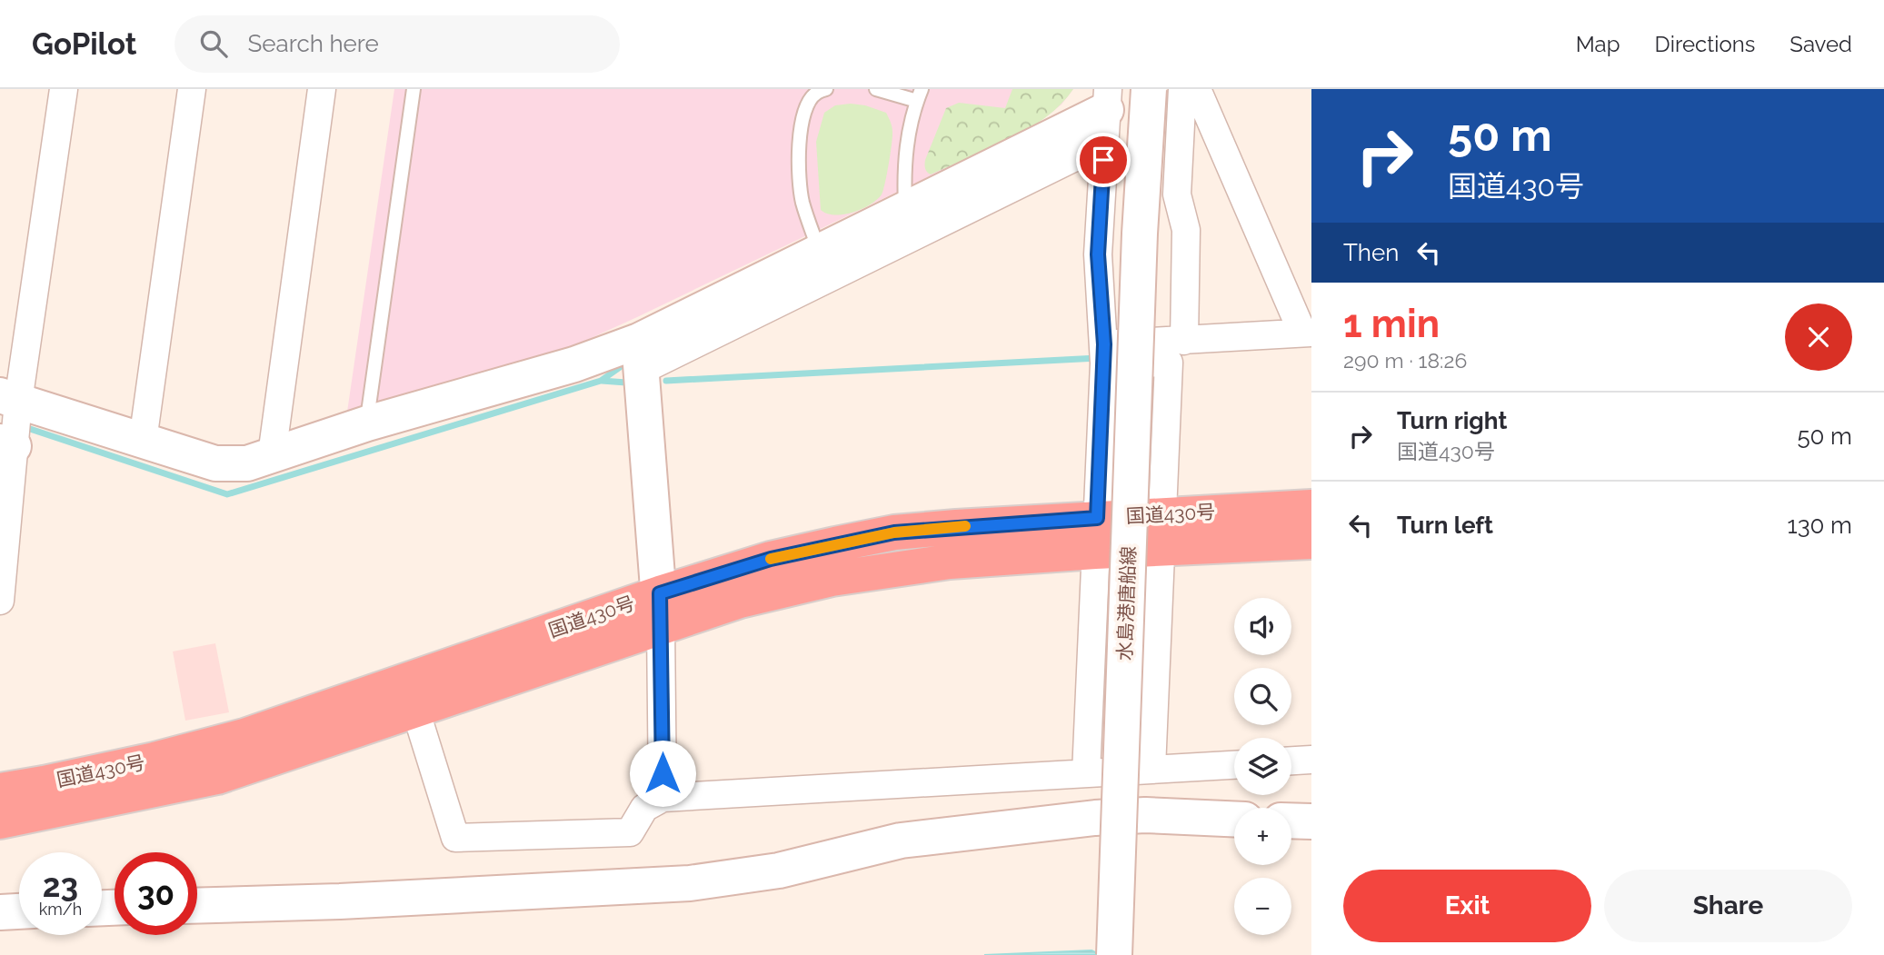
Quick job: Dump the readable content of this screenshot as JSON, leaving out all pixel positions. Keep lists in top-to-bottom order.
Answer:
{
  "streets": {
    "highway": ["国道430号"],
    "street": ["水島港唐船線"]
  },
  "page": {
    "header": "GoPilot",
    "search": "Search here",
    "nav": ["Map", "Directions", "Saved"],
    "turn": ["50 m", "国道430号"],
    "then": "Then",
    "heading": ["1 min", "290 m · 18:26"],
    "list": [
      {
        "name": "Turn right",
        "note": "国道430号",
        "value": "50 m"
      },
      {
        "name": "Turn left",
        "value": "130 m"
      }
    ],
    "map_buttons": ["+", "−"],
    "speed": "23 km/h",
    "limit": "30",
    "buttons": ["Exit", "Share"]
  }
}
